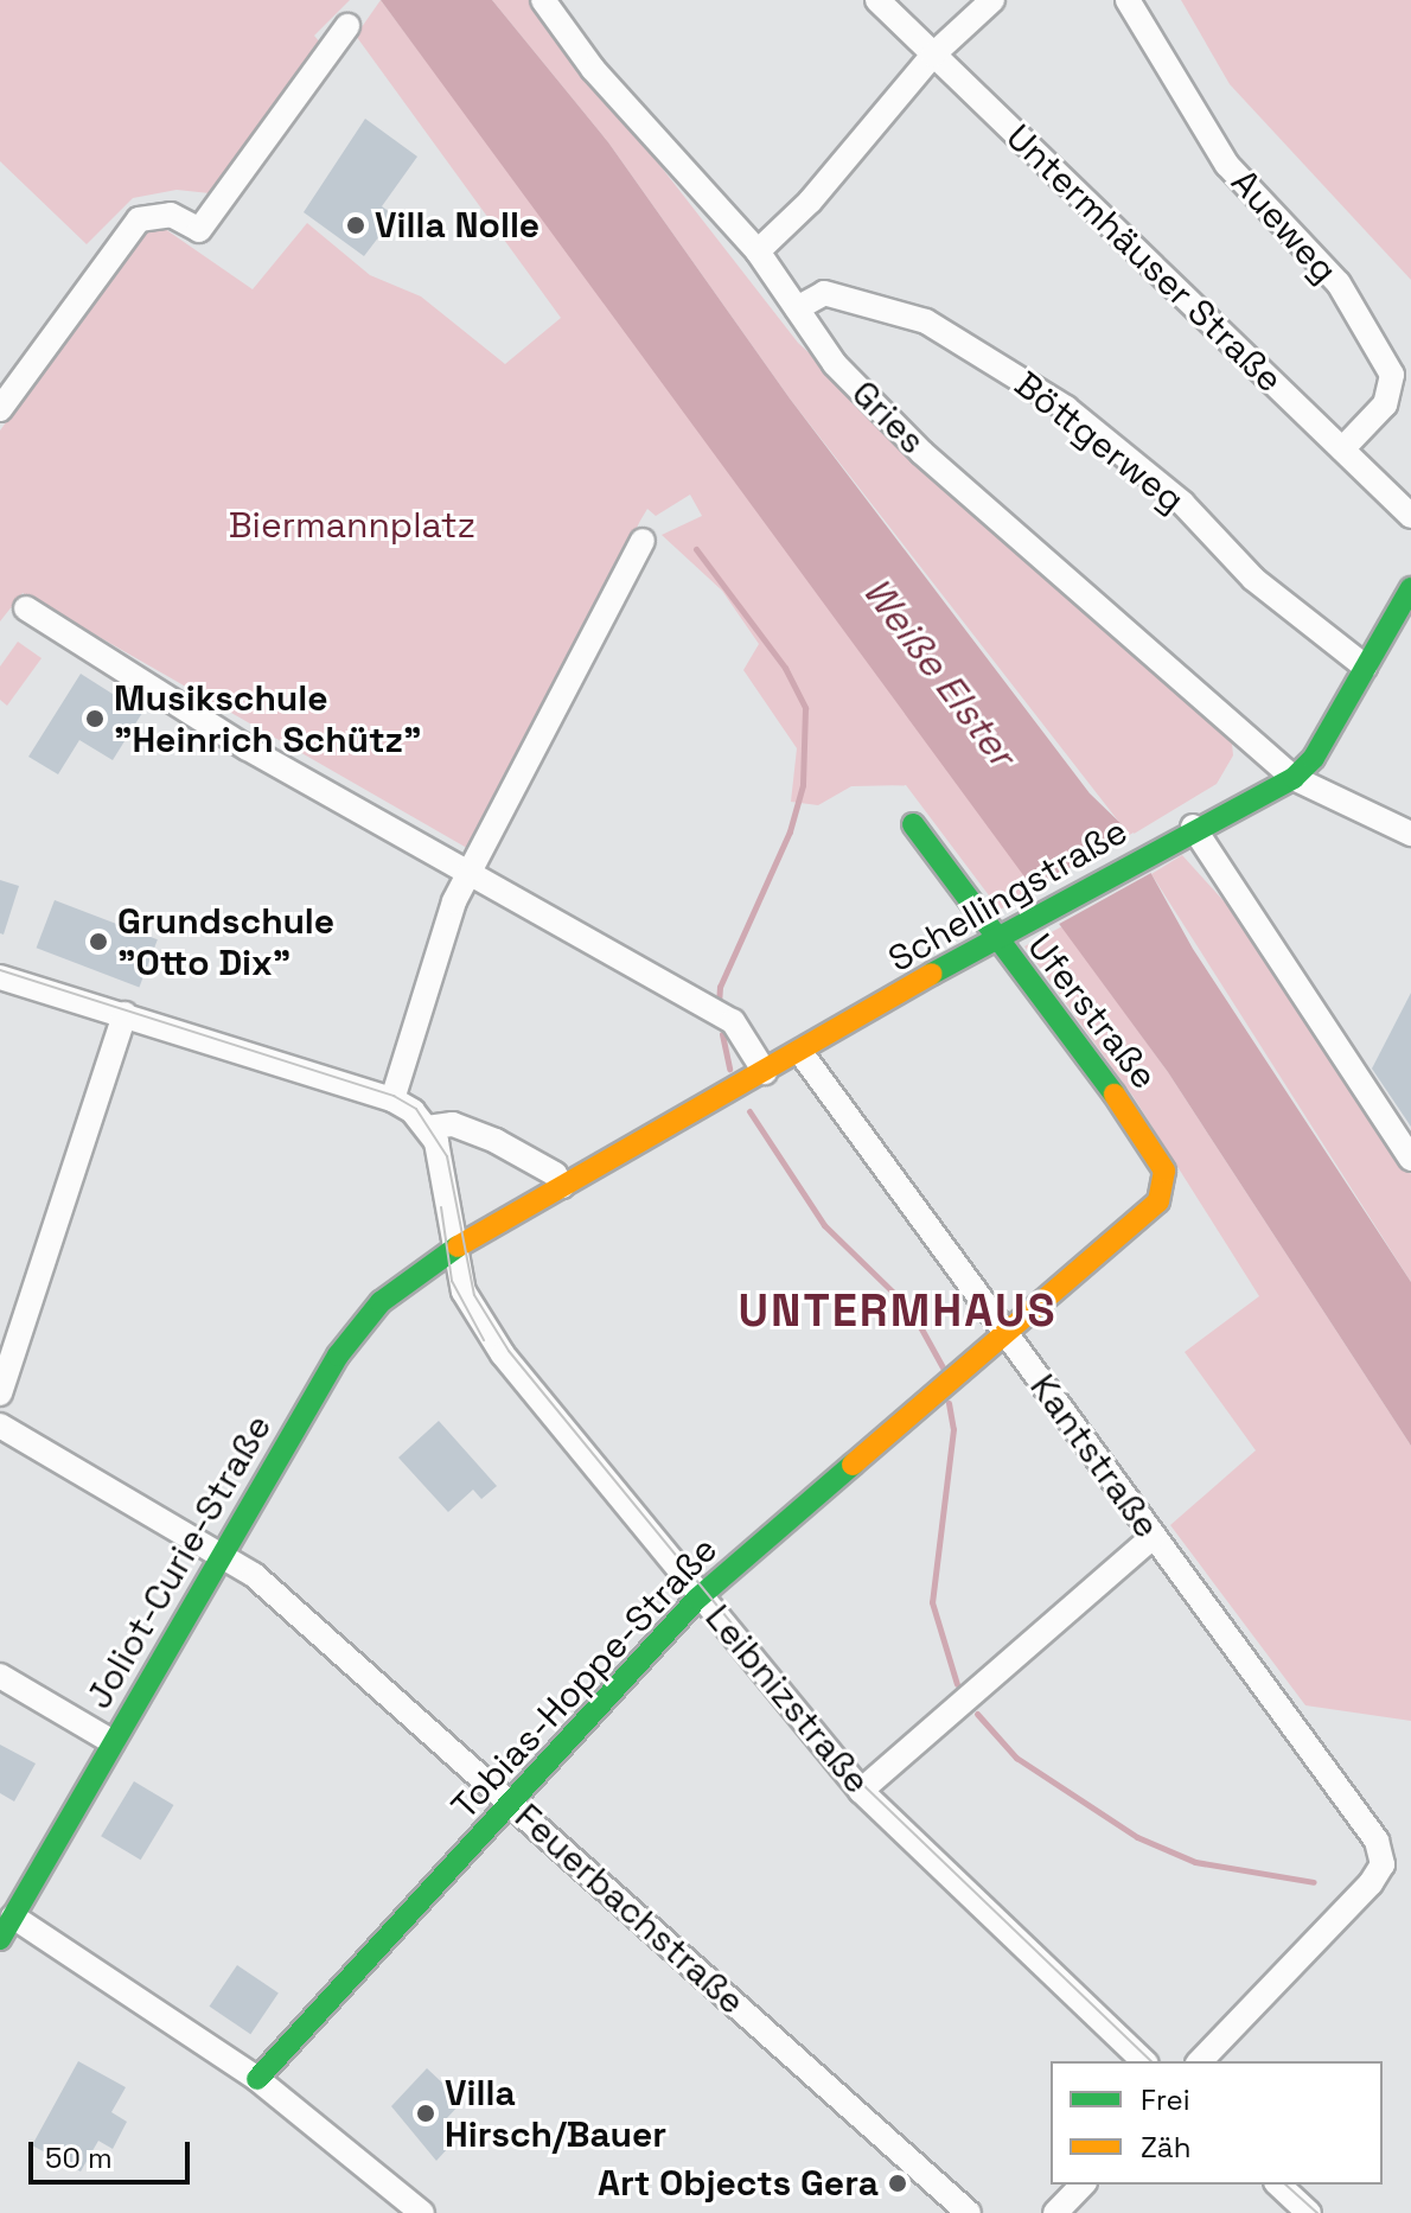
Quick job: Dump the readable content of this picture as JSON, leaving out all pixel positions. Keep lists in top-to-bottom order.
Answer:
{
  "streets": {
    "main road": [
      "Schellingstraße",
      "Uferstraße",
      "Joliot-Curie-Straße",
      "Tobias-Hoppe-Straße"
    ],
    "street": [
      "Aueweg",
      "Untermhäuser Straße",
      "Gries",
      "Böttgerweg",
      "Kantstraße",
      "Leibnizstraße",
      "Feuerbachstraße"
    ]
  },
  "crossings": [
    ["Aueweg", "Untermhäuser Straße"],
    ["Gries", "Böttgerweg"],
    ["Gries", "Schellingstraße"],
    ["Schellingstraße", "Uferstraße"],
    ["Schellingstraße", "Kantstraße"],
    ["Schellingstraße", "Joliot-Curie-Straße"],
    ["Uferstraße", "Tobias-Hoppe-Straße"],
    ["Kantstraße", "Tobias-Hoppe-Straße"],
    ["Joliot-Curie-Straße", "Leibnizstraße"],
    ["Joliot-Curie-Straße", "Feuerbachstraße"],
    ["Tobias-Hoppe-Straße", "Leibnizstraße"],
    ["Tobias-Hoppe-Straße", "Feuerbachstraße"]
  ],
  "districts": ["UNTERMHAUS"],
  "water": ["Weiße Elster"],
  "parks": ["Biermannplatz"],
  "places": [
    "Villa Nolle",
    "Musikschule \"Heinrich Schütz\"",
    "Grundschule \"Otto Dix\"",
    "Villa Hirsch/Bauer",
    "Art Objects Gera"
  ],
  "legend": ["Frei", "Zäh"],
  "scale_bar": "50 m"
}
